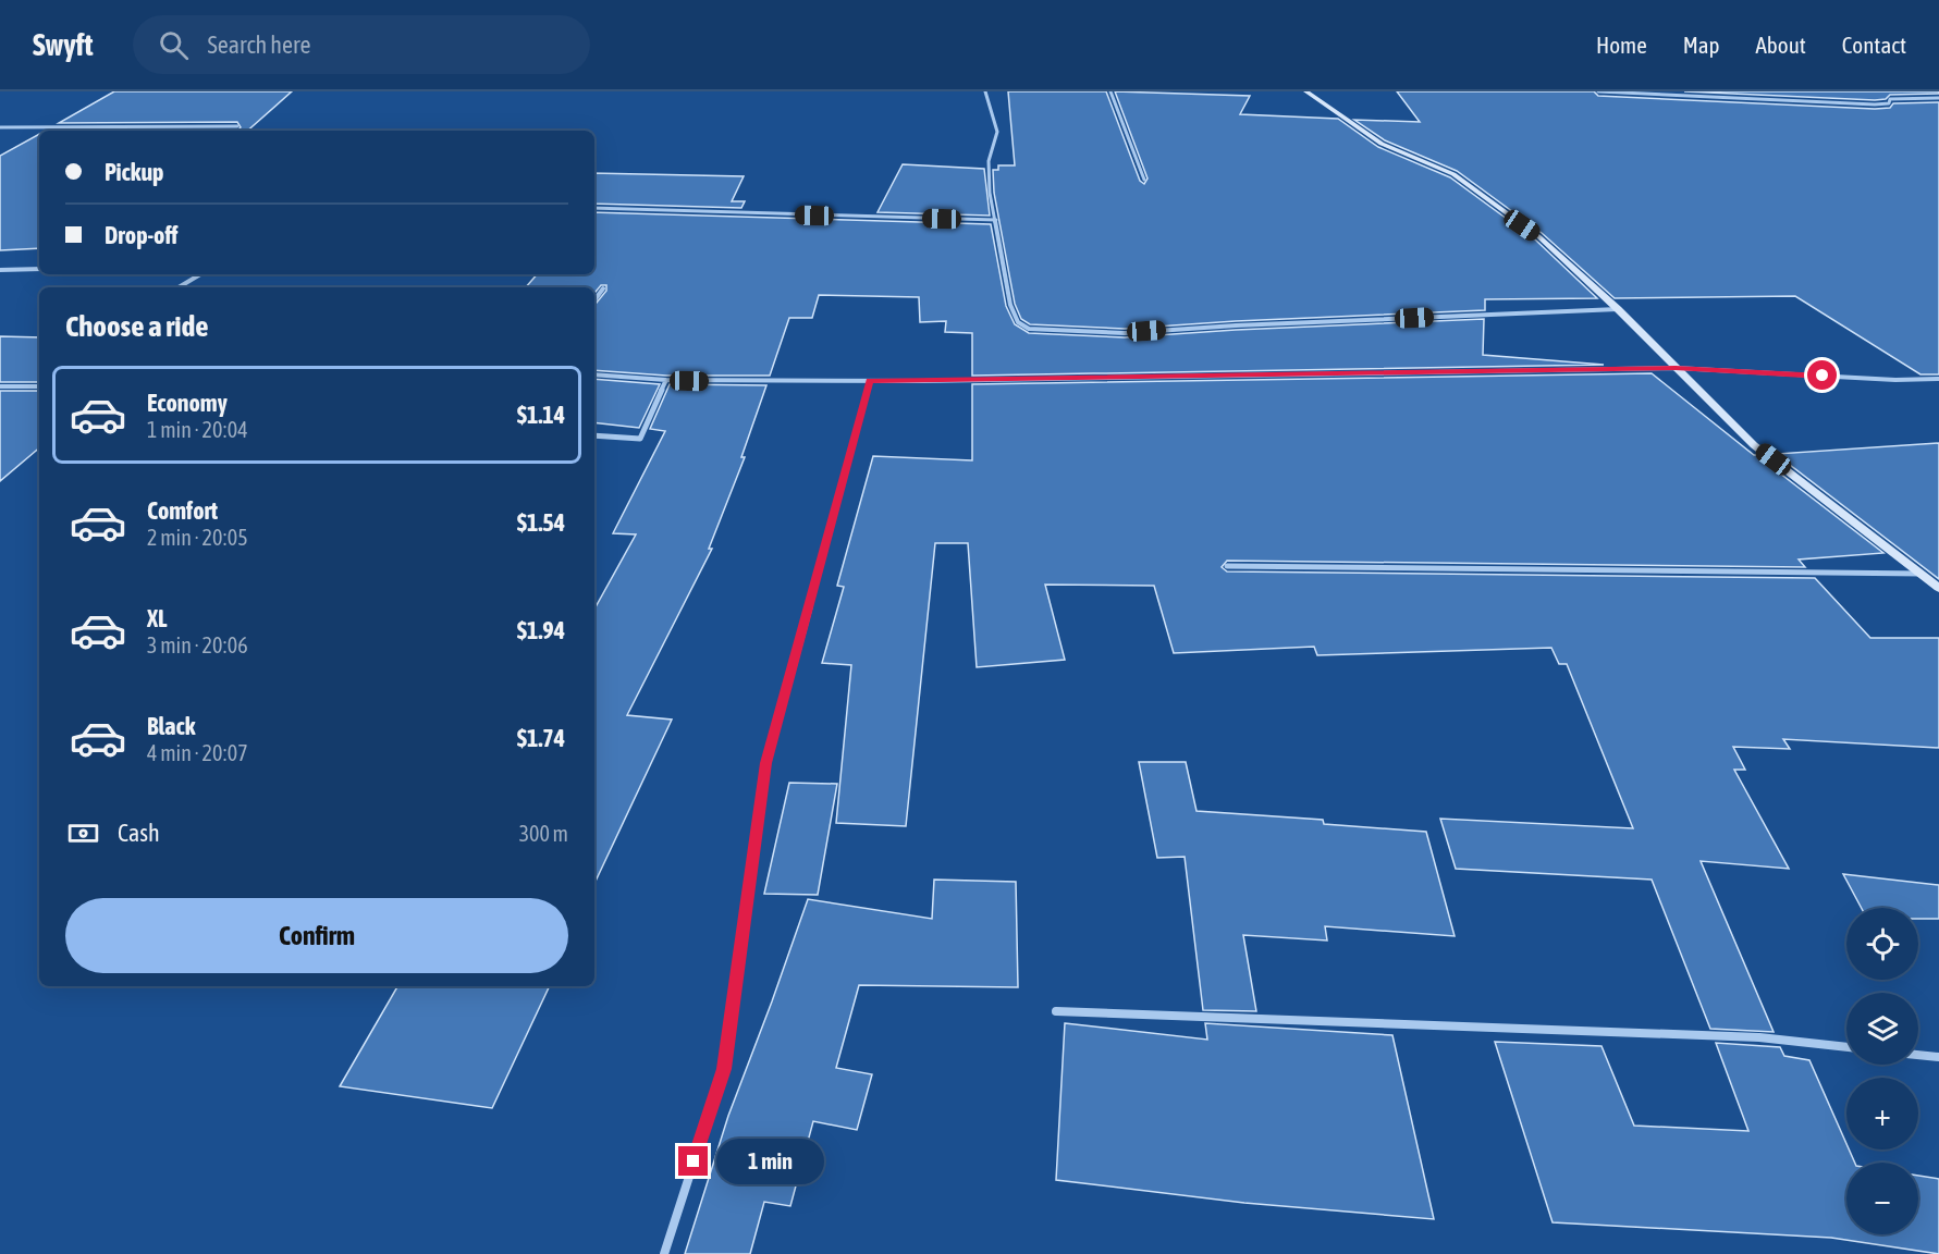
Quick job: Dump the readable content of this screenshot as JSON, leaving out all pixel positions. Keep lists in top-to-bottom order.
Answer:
{
  "page": {
    "header": "Swyft",
    "search": "Search here",
    "nav": [
      "Home",
      "Map",
      "About",
      "Contact"
    ],
    "banner": ["Pickup", "Drop-off"],
    "heading": "Choose a ride",
    "list": [
      {
        "name": "Economy",
        "note": "1 min · 20:04",
        "value": "$1.14"
      },
      {
        "name": "Comfort",
        "note": "2 min · 20:05",
        "value": "$1.54"
      },
      {
        "name": "XL",
        "note": "3 min · 20:06",
        "value": "$1.94"
      },
      {
        "name": "Black",
        "note": "4 min · 20:07",
        "value": "$1.74"
      }
    ],
    "pay": ["Cash", "300 m"],
    "buttons": "Confirm",
    "map_buttons": ["+", "−"],
    "bubble": "1 min"
  }
}
